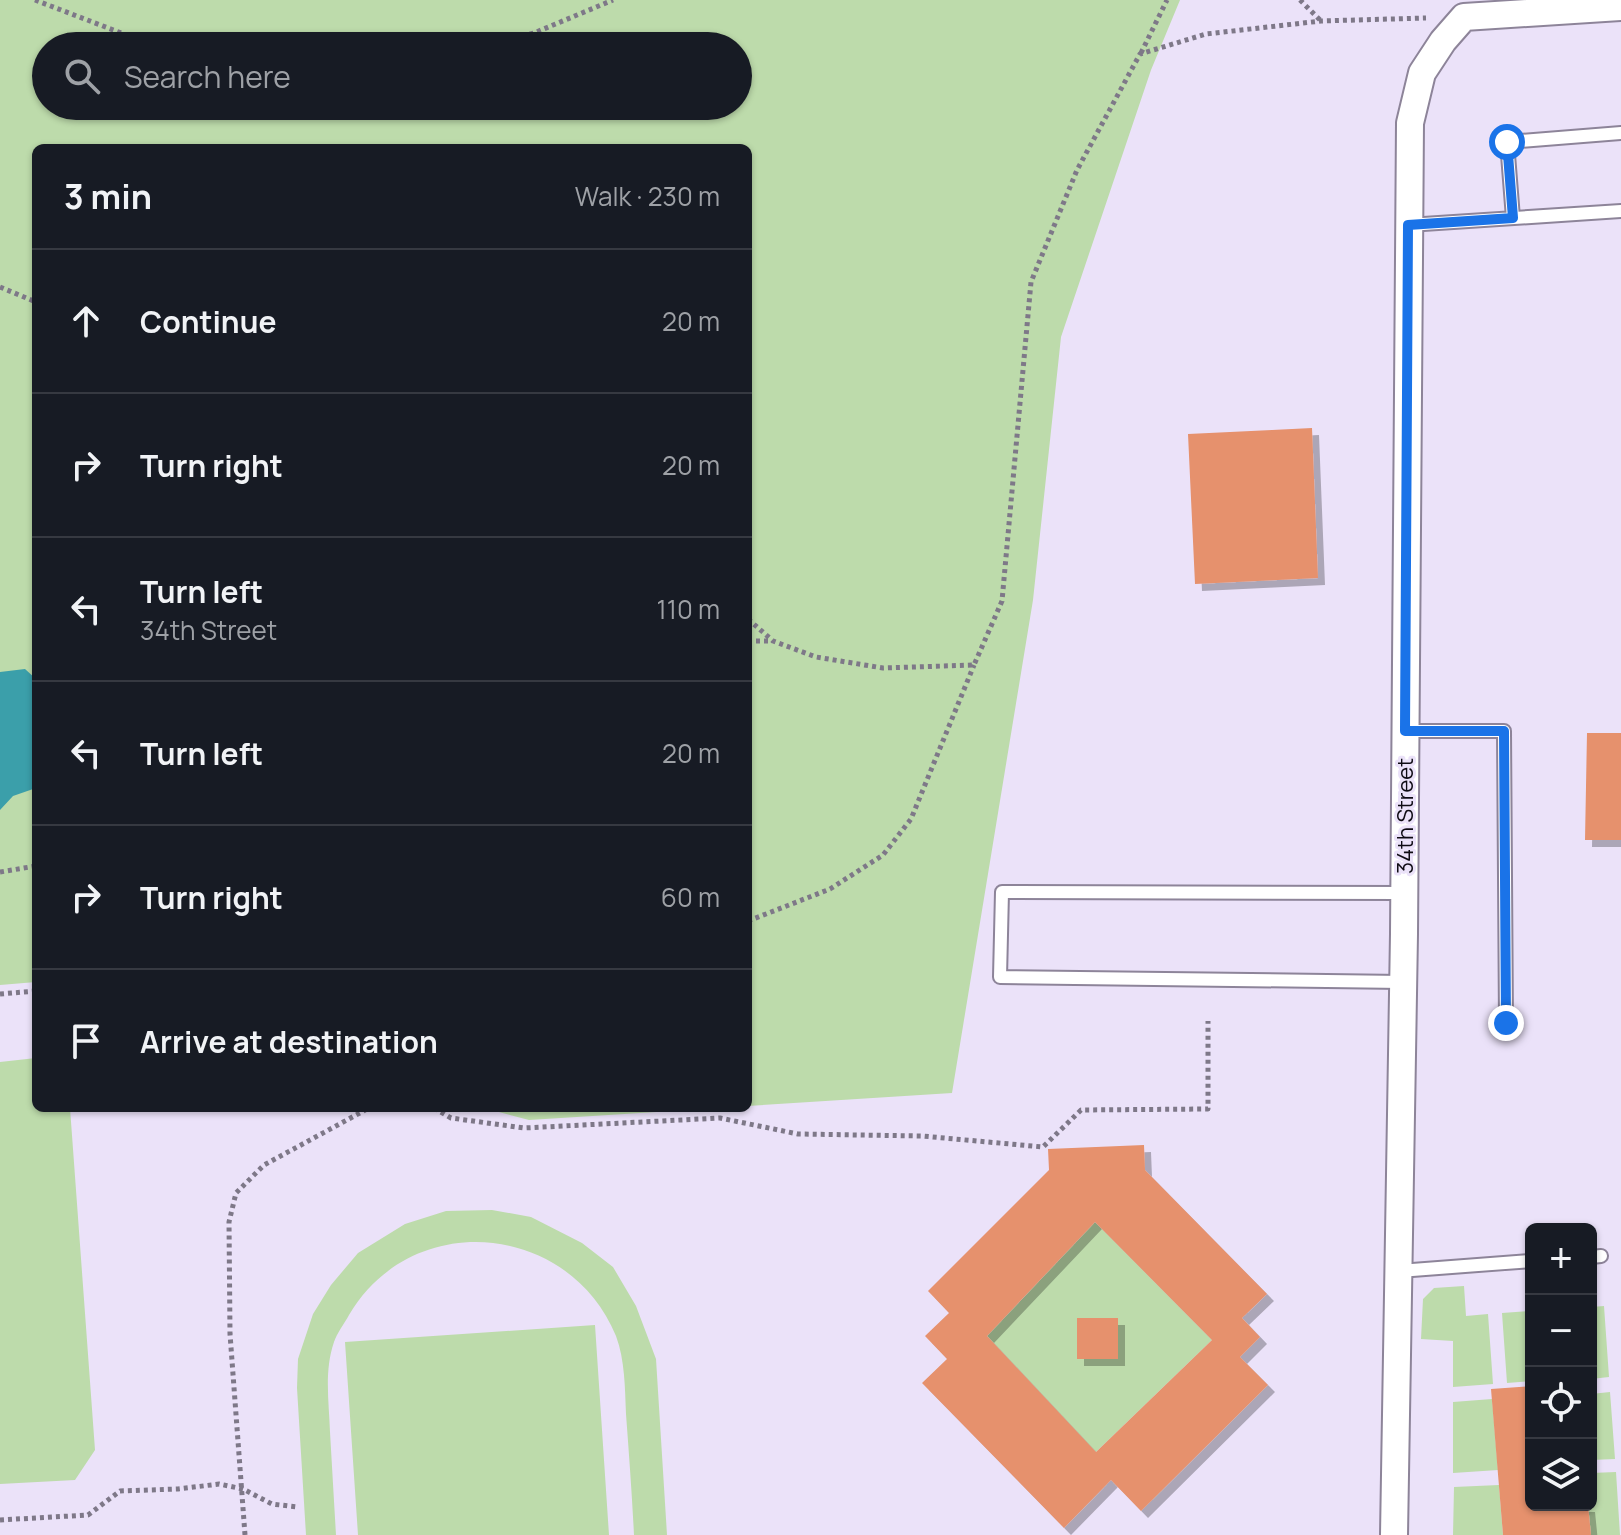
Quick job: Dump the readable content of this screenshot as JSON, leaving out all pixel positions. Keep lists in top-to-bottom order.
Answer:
{
  "streets": {
    "street": ["34th Street"]
  },
  "page": {
    "search": "Search here",
    "heading": ["3 min", "Walk · 230 m"],
    "list": [
      ["Continue", "20 m"],
      ["Turn right", "20 m"],
      ["Turn left", "34th Street", "110 m"],
      ["Turn left", "20 m"],
      ["Turn right", "60 m"],
      "Arrive at destination"
    ],
    "map_buttons": ["+", "−"]
  }
}
